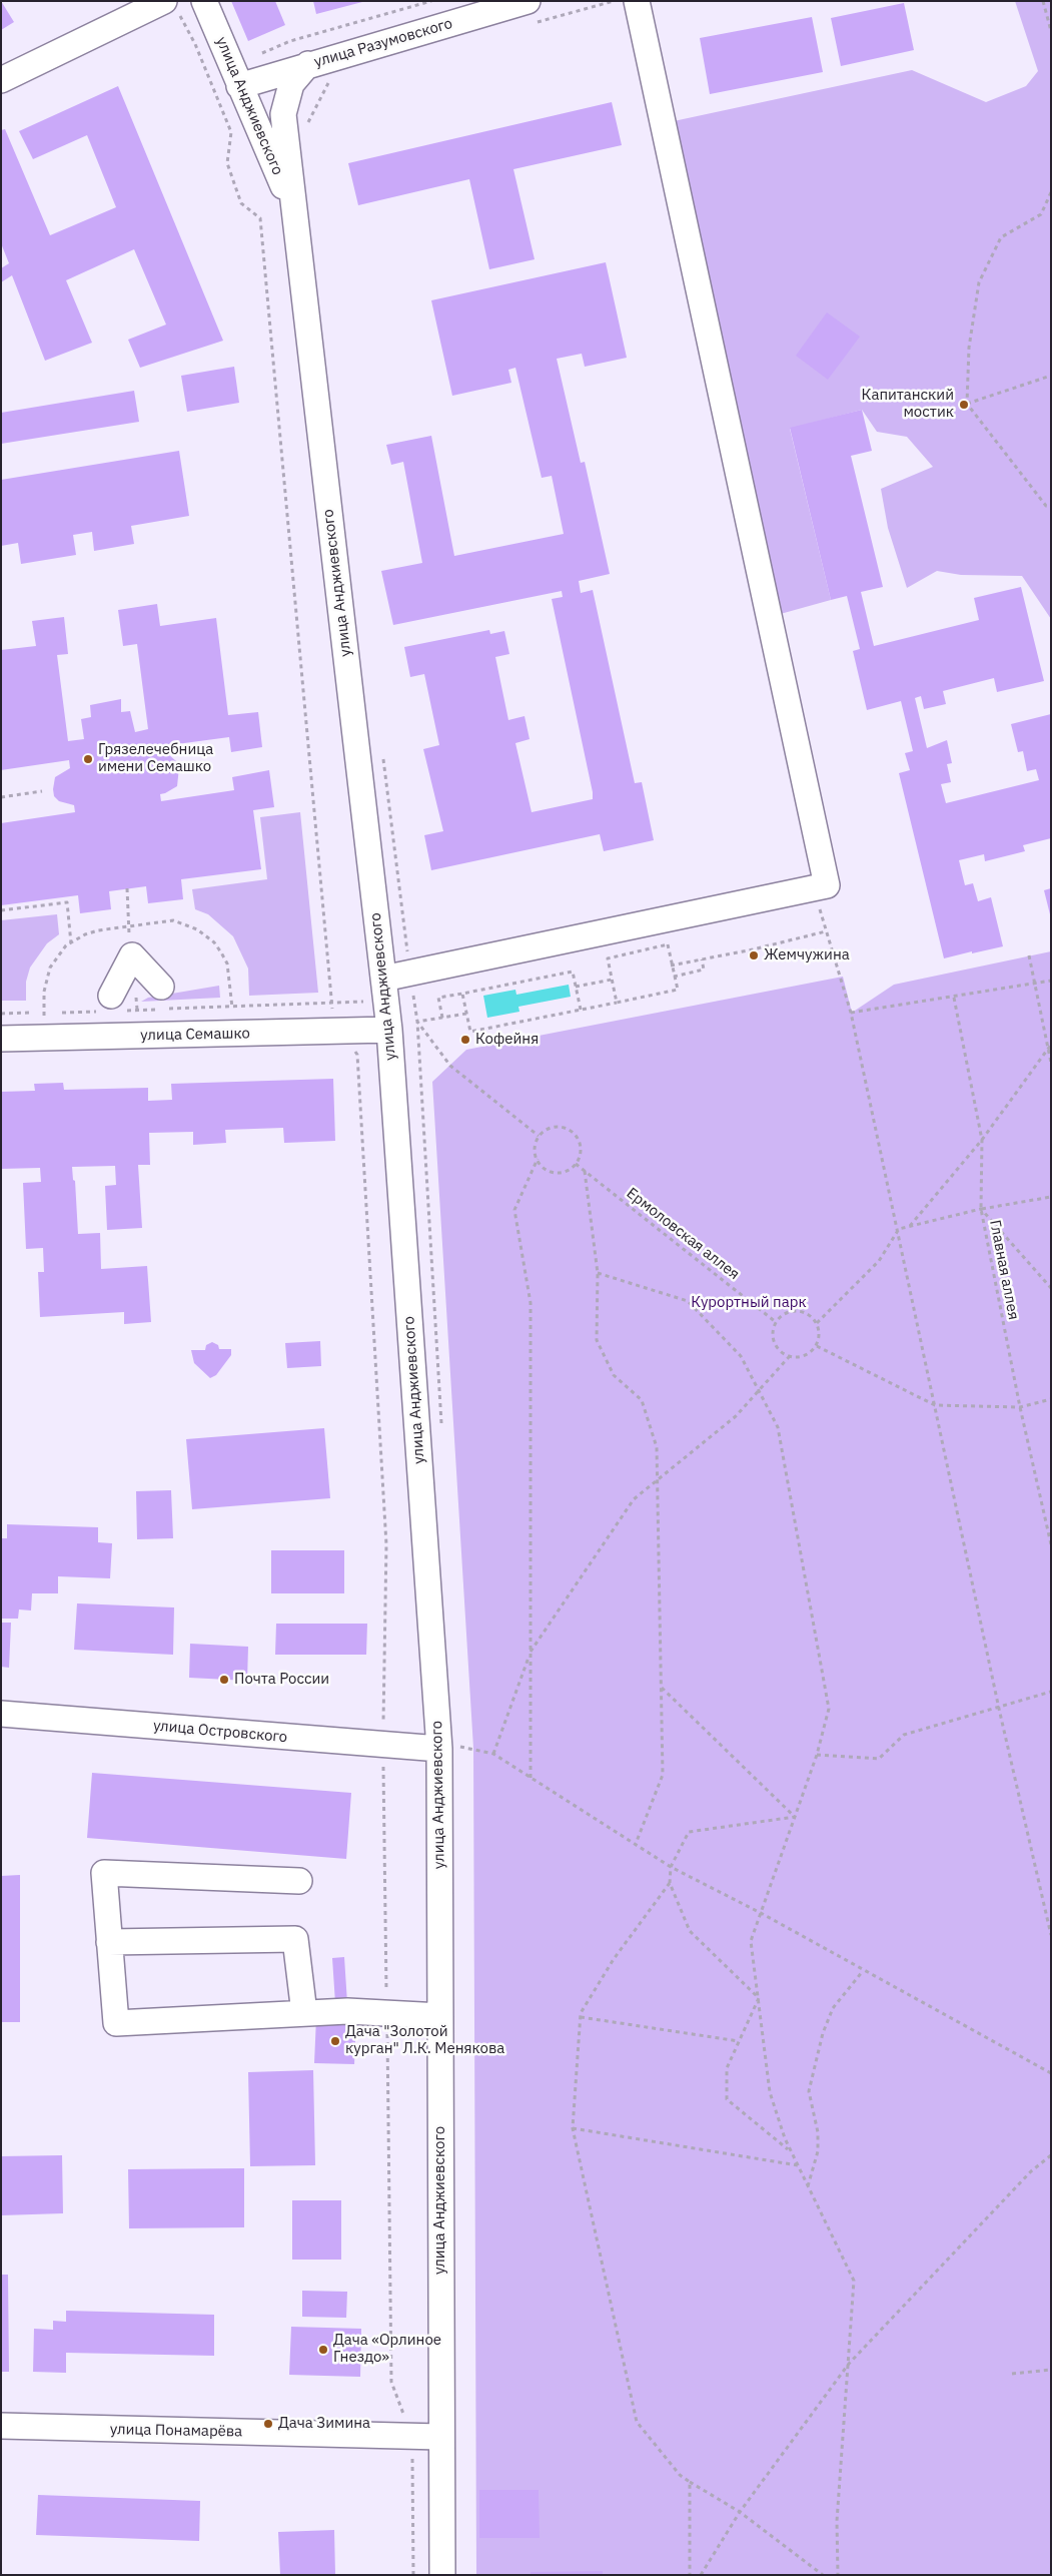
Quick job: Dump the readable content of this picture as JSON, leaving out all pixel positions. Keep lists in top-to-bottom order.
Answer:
{
  "streets": {
    "street": [
      "улица Разумовского",
      "улица Анджиевского",
      "улица Семашко",
      "улица Островского",
      "улица Понамарёва"
    ],
    "path": ["Ермоловская аллея", "Главная аллея"]
  },
  "crossings": [
    ["улица Разумовского", "улица Анджиевского"],
    ["улица Анджиевского", "улица Семашко"],
    ["улица Анджиевского", "улица Островского"],
    ["улица Анджиевского", "улица Понамарёва"]
  ],
  "parks": ["Курортный парк"],
  "places": [
    "Капитанский мостик",
    "Грязелечебница имени Семашко",
    "Жемчужина",
    "Кофейня",
    "Почта России",
    "Дача \"Золотой курган\" Л.К. Менякова",
    "Дача «Орлиное Гнездо»",
    "Дача Зимина"
  ]
}
